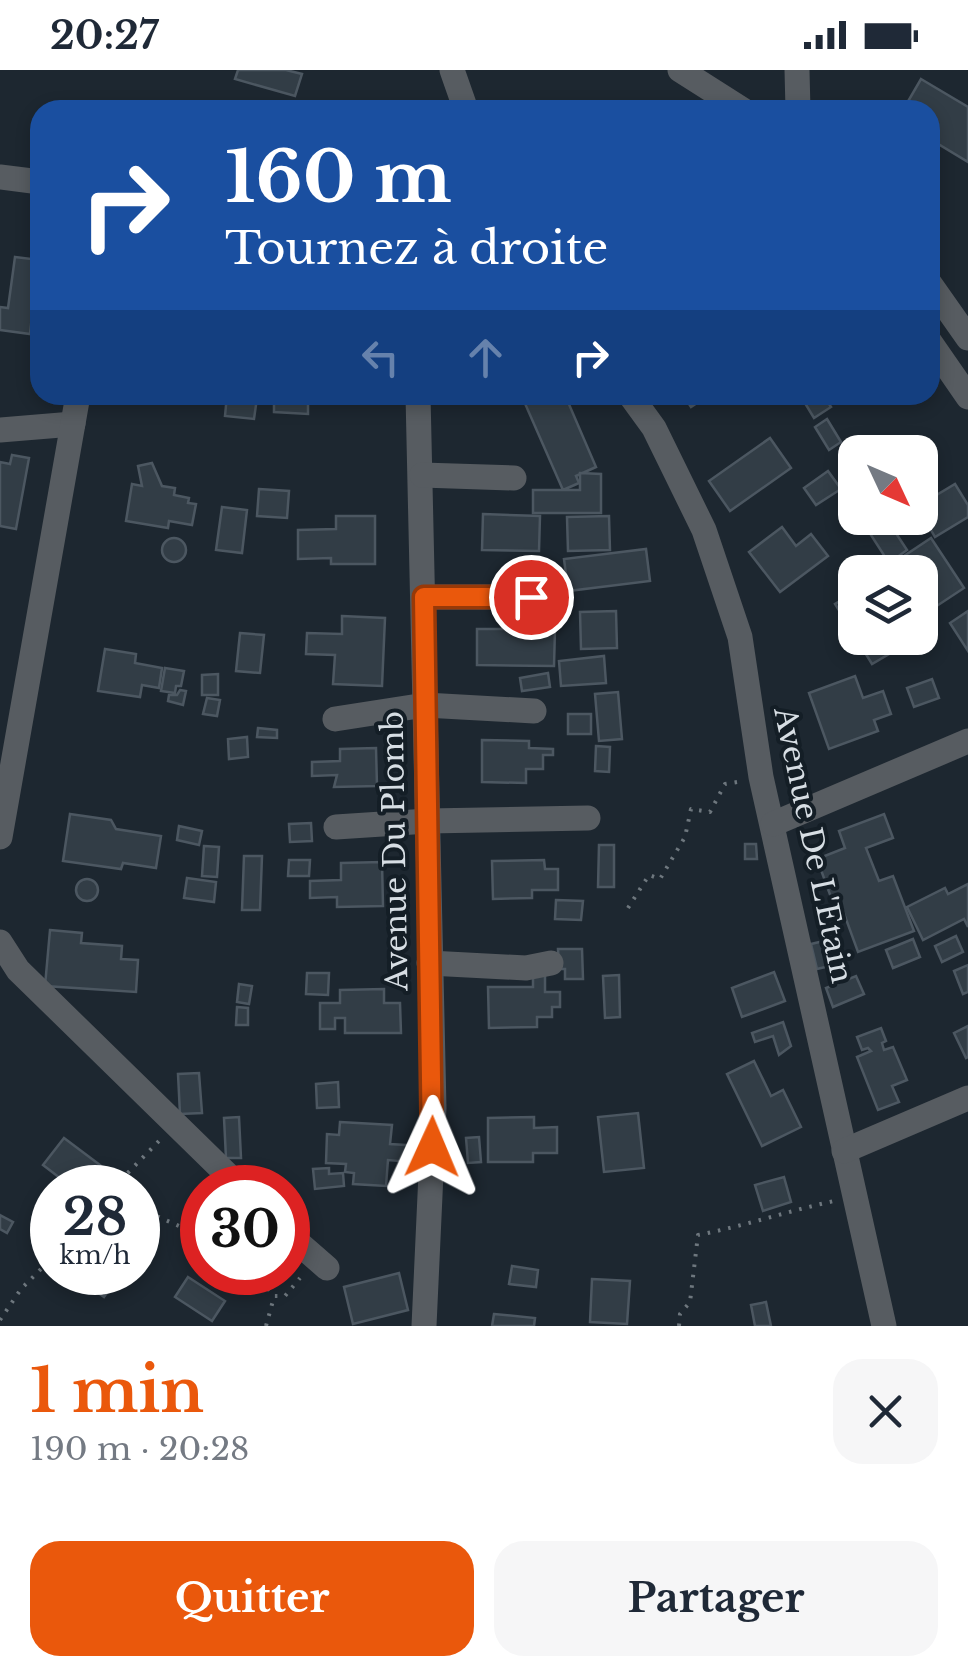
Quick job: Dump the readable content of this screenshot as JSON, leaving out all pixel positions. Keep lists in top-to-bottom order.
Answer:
{
  "streets": {
    "street": ["Avenue De L'Etain", "Avenue Du Plomb"]
  },
  "north": "bottom right",
  "page": {
    "status": "20:27",
    "turn": ["160 m", "Tournez à droite"],
    "speed": "28 km/h",
    "limit": "30",
    "heading": ["1 min", "190 m · 20:28"],
    "buttons": ["Quitter", "Partager"]
  }
}
